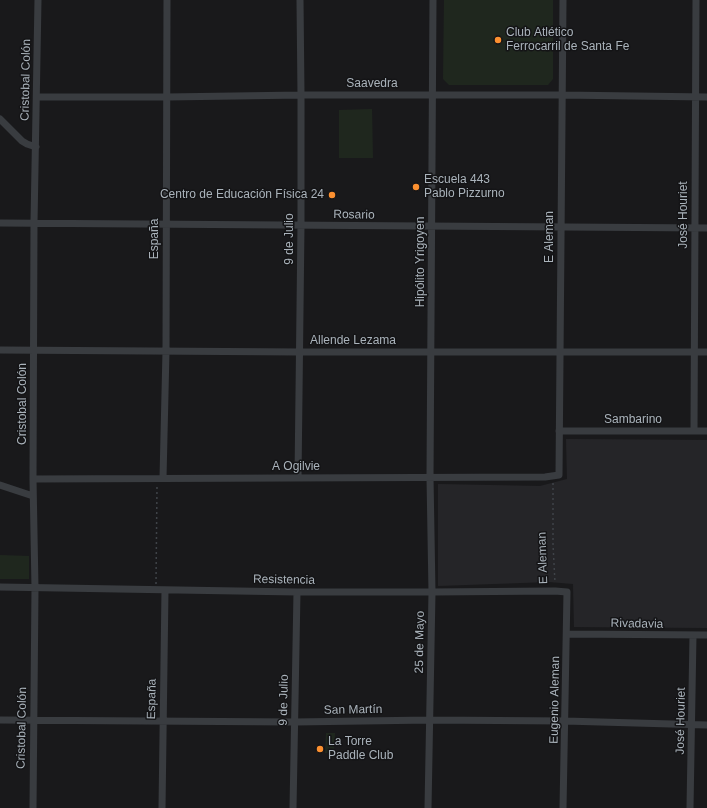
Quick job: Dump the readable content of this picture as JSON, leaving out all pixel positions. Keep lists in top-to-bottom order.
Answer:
{
  "streets": {
    "street": [
      "Cristobal Colón",
      "Saavedra",
      "Rosario",
      "José Houriet",
      "E Aleman",
      "España",
      "9 de Julio",
      "Hipólito Yrigoyen",
      "Allende Lezama",
      "Sambarino",
      "A Ogilvie",
      "Resistencia",
      "Rivadavia",
      "25 de Mayo",
      "Eugenio Aleman",
      "San Martín"
    ]
  },
  "crossings": [
    ["Cristobal Colón", "Saavedra"],
    ["Cristobal Colón", "Rosario"],
    ["Cristobal Colón", "Allende Lezama"],
    ["Cristobal Colón", "A Ogilvie"],
    ["Cristobal Colón", "Resistencia"],
    ["Cristobal Colón", "San Martín"],
    ["Saavedra", "José Houriet"],
    ["Saavedra", "E Aleman"],
    ["Saavedra", "España"],
    ["Saavedra", "9 de Julio"],
    ["Saavedra", "Hipólito Yrigoyen"],
    ["Rosario", "José Houriet"],
    ["Rosario", "E Aleman"],
    ["Rosario", "España"],
    ["Rosario", "9 de Julio"],
    ["Rosario", "Hipólito Yrigoyen"],
    ["José Houriet", "Allende Lezama"],
    ["José Houriet", "Sambarino"],
    ["José Houriet", "Rivadavia"],
    ["José Houriet", "San Martín"],
    ["E Aleman", "Allende Lezama"],
    ["E Aleman", "Sambarino"],
    ["E Aleman", "A Ogilvie"],
    ["E Aleman", "Resistencia"],
    ["España", "Allende Lezama"],
    ["España", "A Ogilvie"],
    ["España", "Resistencia"],
    ["España", "San Martín"],
    ["9 de Julio", "Allende Lezama"],
    ["9 de Julio", "A Ogilvie"],
    ["9 de Julio", "Resistencia"],
    ["9 de Julio", "San Martín"],
    ["Hipólito Yrigoyen", "Allende Lezama"],
    ["Hipólito Yrigoyen", "A Ogilvie"],
    ["Hipólito Yrigoyen", "25 de Mayo"],
    ["A Ogilvie", "25 de Mayo"],
    ["Resistencia", "25 de Mayo"],
    ["Resistencia", "Eugenio Aleman"],
    ["Rivadavia", "Eugenio Aleman"],
    ["25 de Mayo", "San Martín"],
    ["Eugenio Aleman", "San Martín"]
  ],
  "places": [
    "Club Atlético Ferrocarril de Santa Fe",
    "Escuela 443 Pablo Pizzurno",
    "Centro de Educación Física 24",
    "La Torre Paddle Club"
  ]
}
